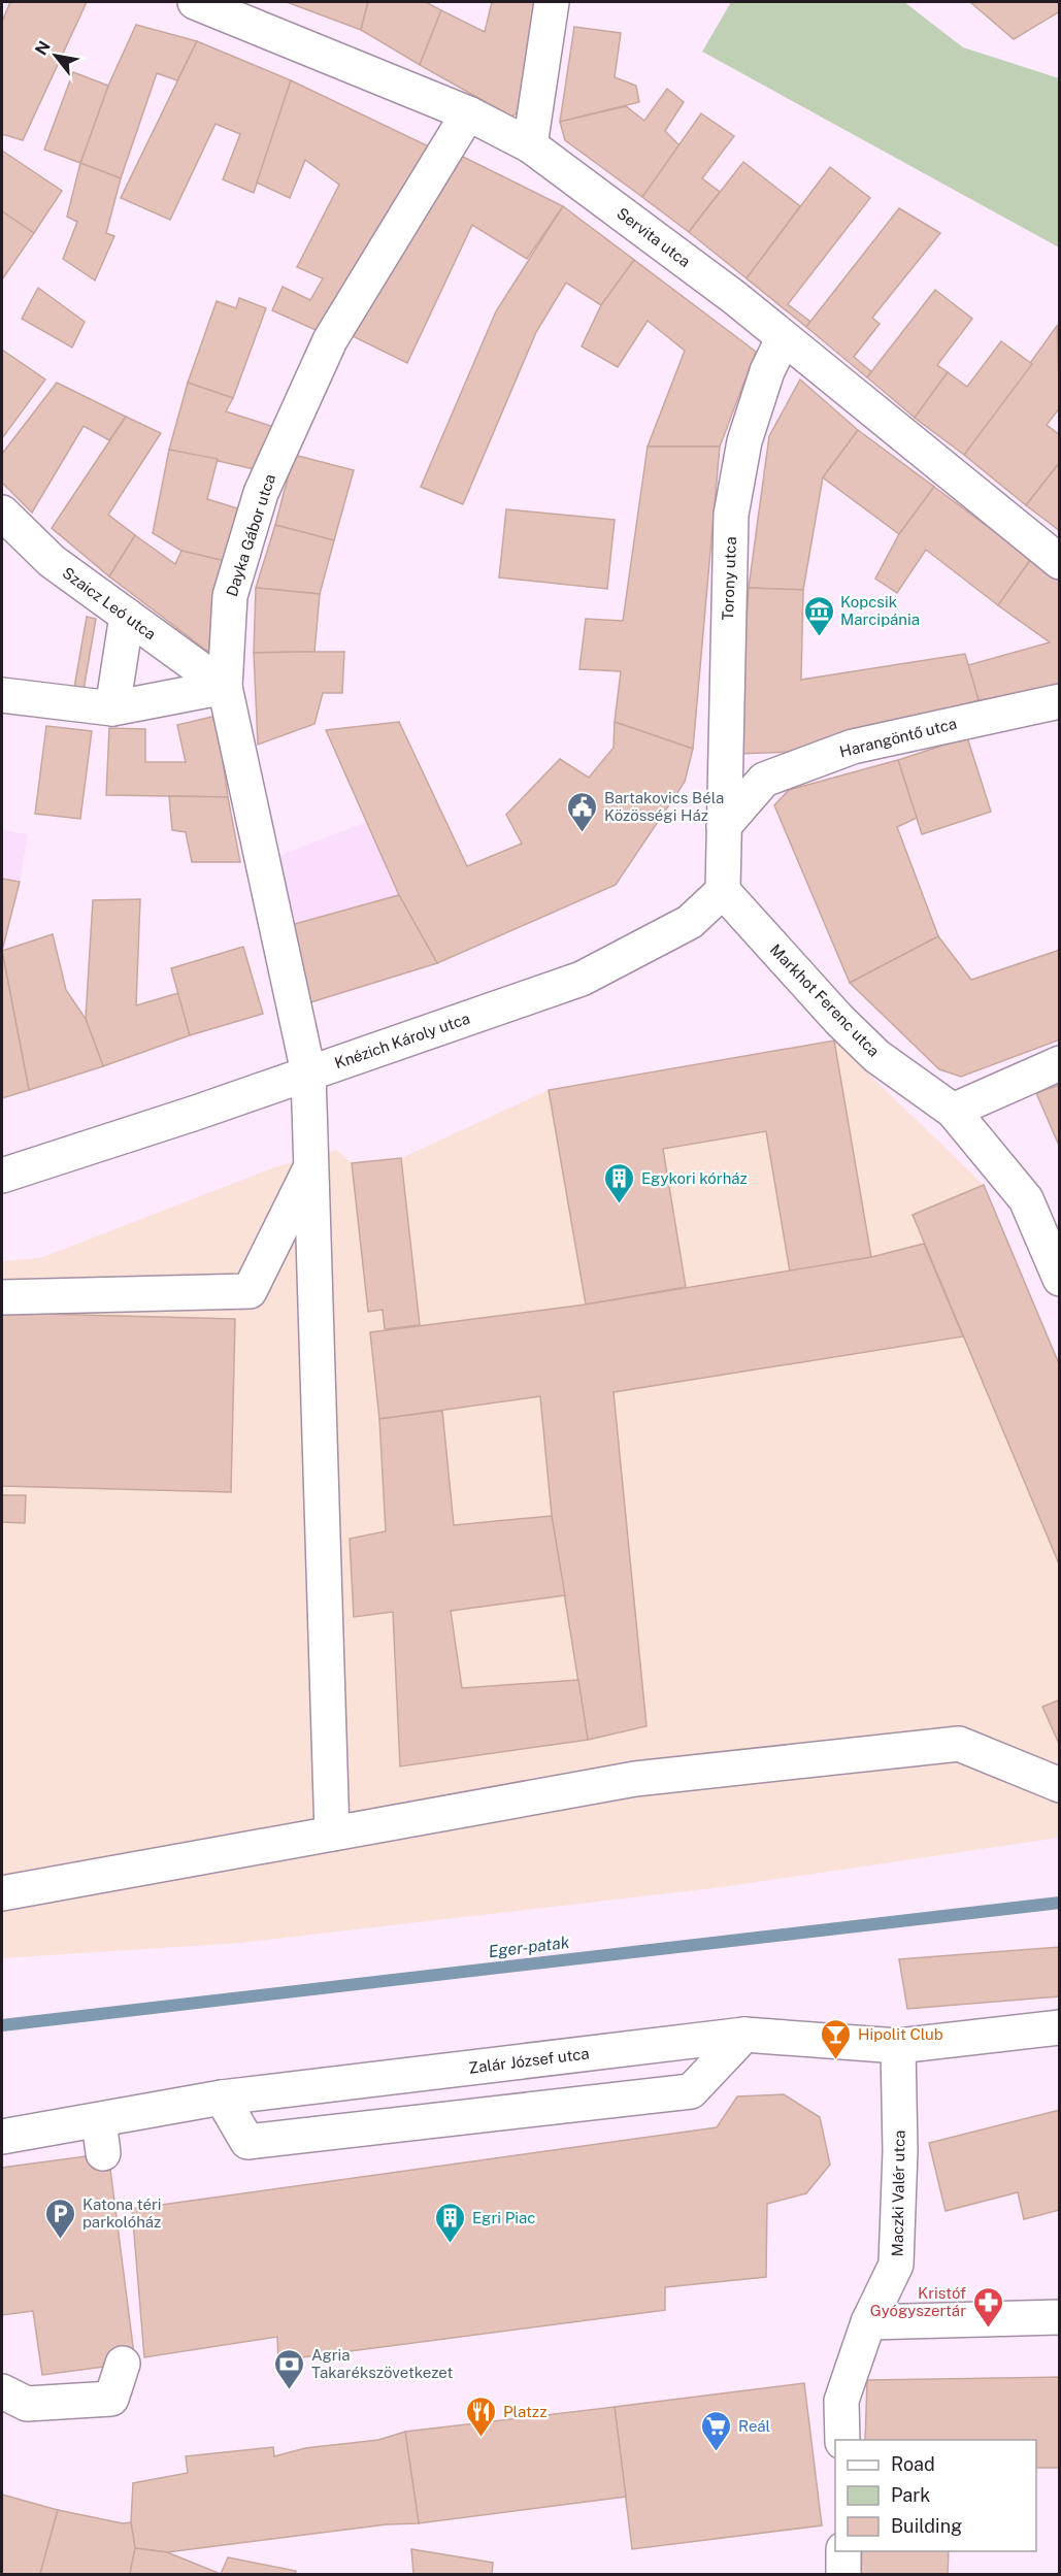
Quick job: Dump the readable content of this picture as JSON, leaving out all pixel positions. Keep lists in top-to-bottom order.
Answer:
{
  "streets": {
    "street": [
      "Servita utca",
      "Dayka Gábor utca",
      "Torony utca",
      "Szaicz Leó utca",
      "Harangöntő utca",
      "Markhot Ferenc utca",
      "Knézich Károly utca",
      "Zalár József utca",
      "Maczki Valér utca"
    ]
  },
  "crossings": [
    ["Servita utca", "Dayka Gábor utca"],
    ["Servita utca", "Torony utca"],
    ["Dayka Gábor utca", "Szaicz Leó utca"],
    ["Dayka Gábor utca", "Knézich Károly utca"],
    ["Torony utca", "Harangöntő utca"],
    ["Markhot Ferenc utca", "Knézich Károly utca"],
    ["Zalár József utca", "Maczki Valér utca"]
  ],
  "water": ["Eger-patak"],
  "places": {
    "museum": ["Kopcsik Marcipánia"],
    "public building": ["Bartakovics Béla Közösségi Ház"],
    "building": ["Egykori kórház", "Egri Piac"],
    "bar": ["Hipolit Club"],
    "parking": ["Katona téri parkolóház"],
    "pharmacy": ["Kristóf Gyógyszertár"],
    "bank": ["Agria Takarékszövetkezet"],
    "restaurant": ["Platzz"],
    "supermarket": ["Reál"]
  },
  "legend": ["Road", "Park", "Building"],
  "north": "top left"
}
